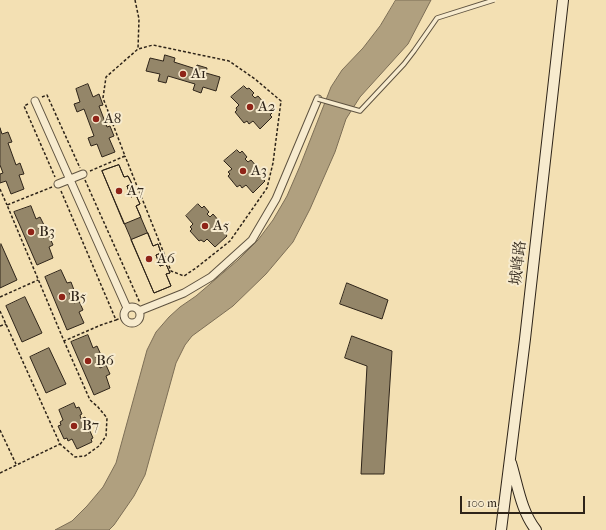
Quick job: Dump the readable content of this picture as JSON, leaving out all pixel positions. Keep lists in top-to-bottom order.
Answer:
{
  "streets": {
    "main road": ["城峰路"]
  },
  "places": [
    "A1",
    "A2",
    "A8",
    "A3",
    "A7",
    "A5",
    "B3",
    "A6",
    "B5",
    "B6",
    "B7"
  ],
  "scale_bar": "100 m"
}
